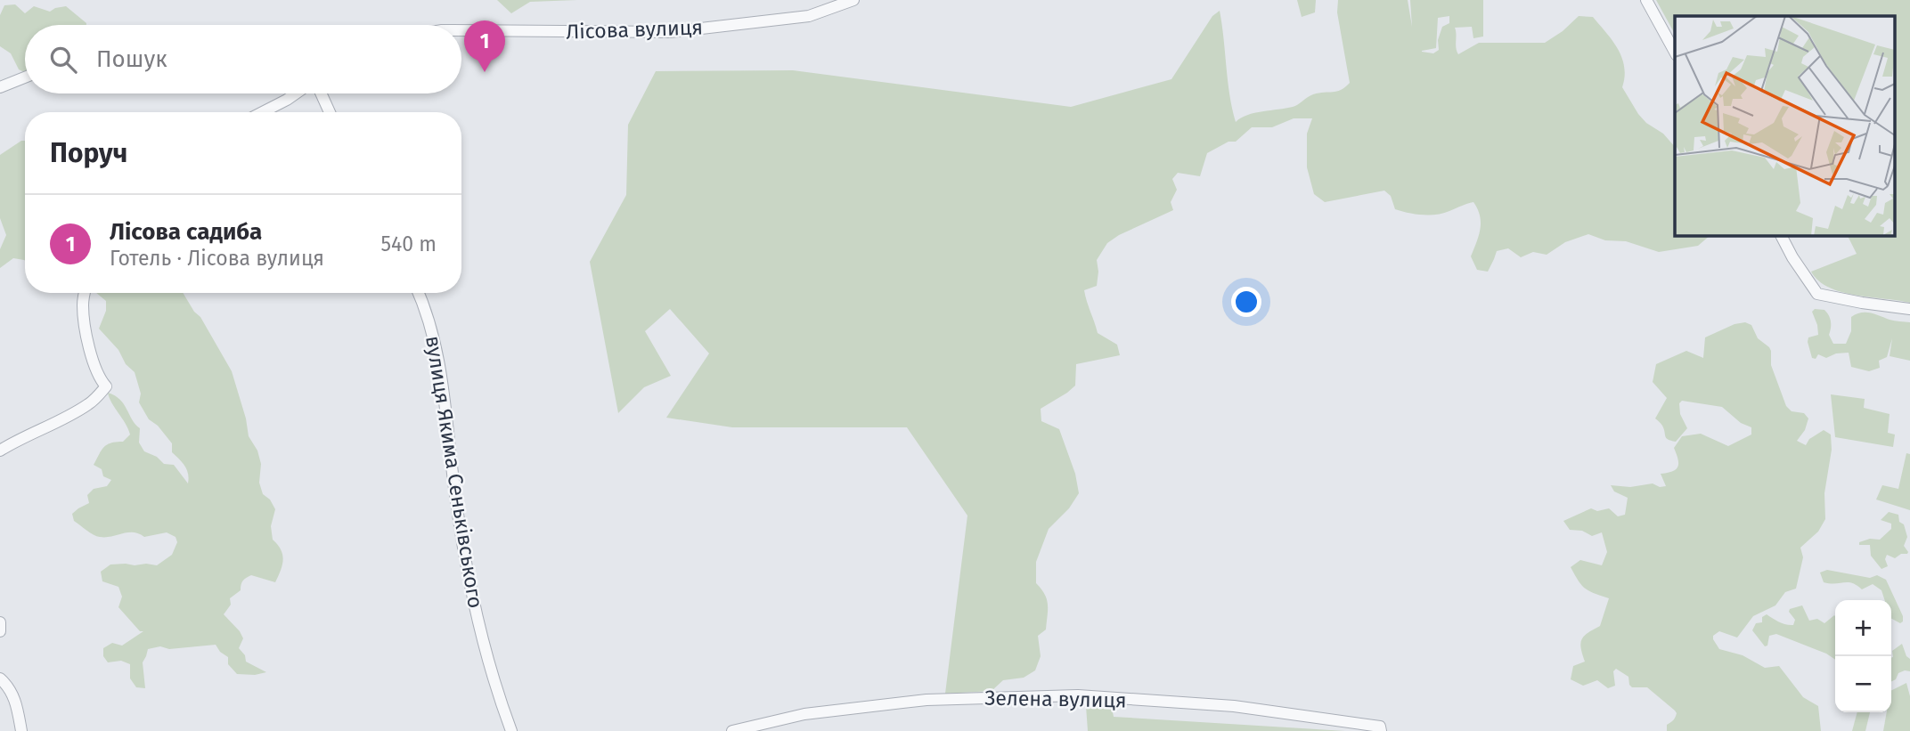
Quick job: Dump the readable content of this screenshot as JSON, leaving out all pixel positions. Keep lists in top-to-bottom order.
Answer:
{
  "streets": {
    "street": ["Лісова вулиця", "вулиця Якима Сеньківського", "Зелена вулиця"]
  },
  "page": {
    "pins": "1",
    "search": "Пошук",
    "heading": "Поруч",
    "list": [
      {
        "mark": "1",
        "name": "Лісова садиба",
        "note": "Готель · Лісова вулиця",
        "value": "540 m"
      }
    ],
    "map_buttons": ["+", "−"]
  }
}
